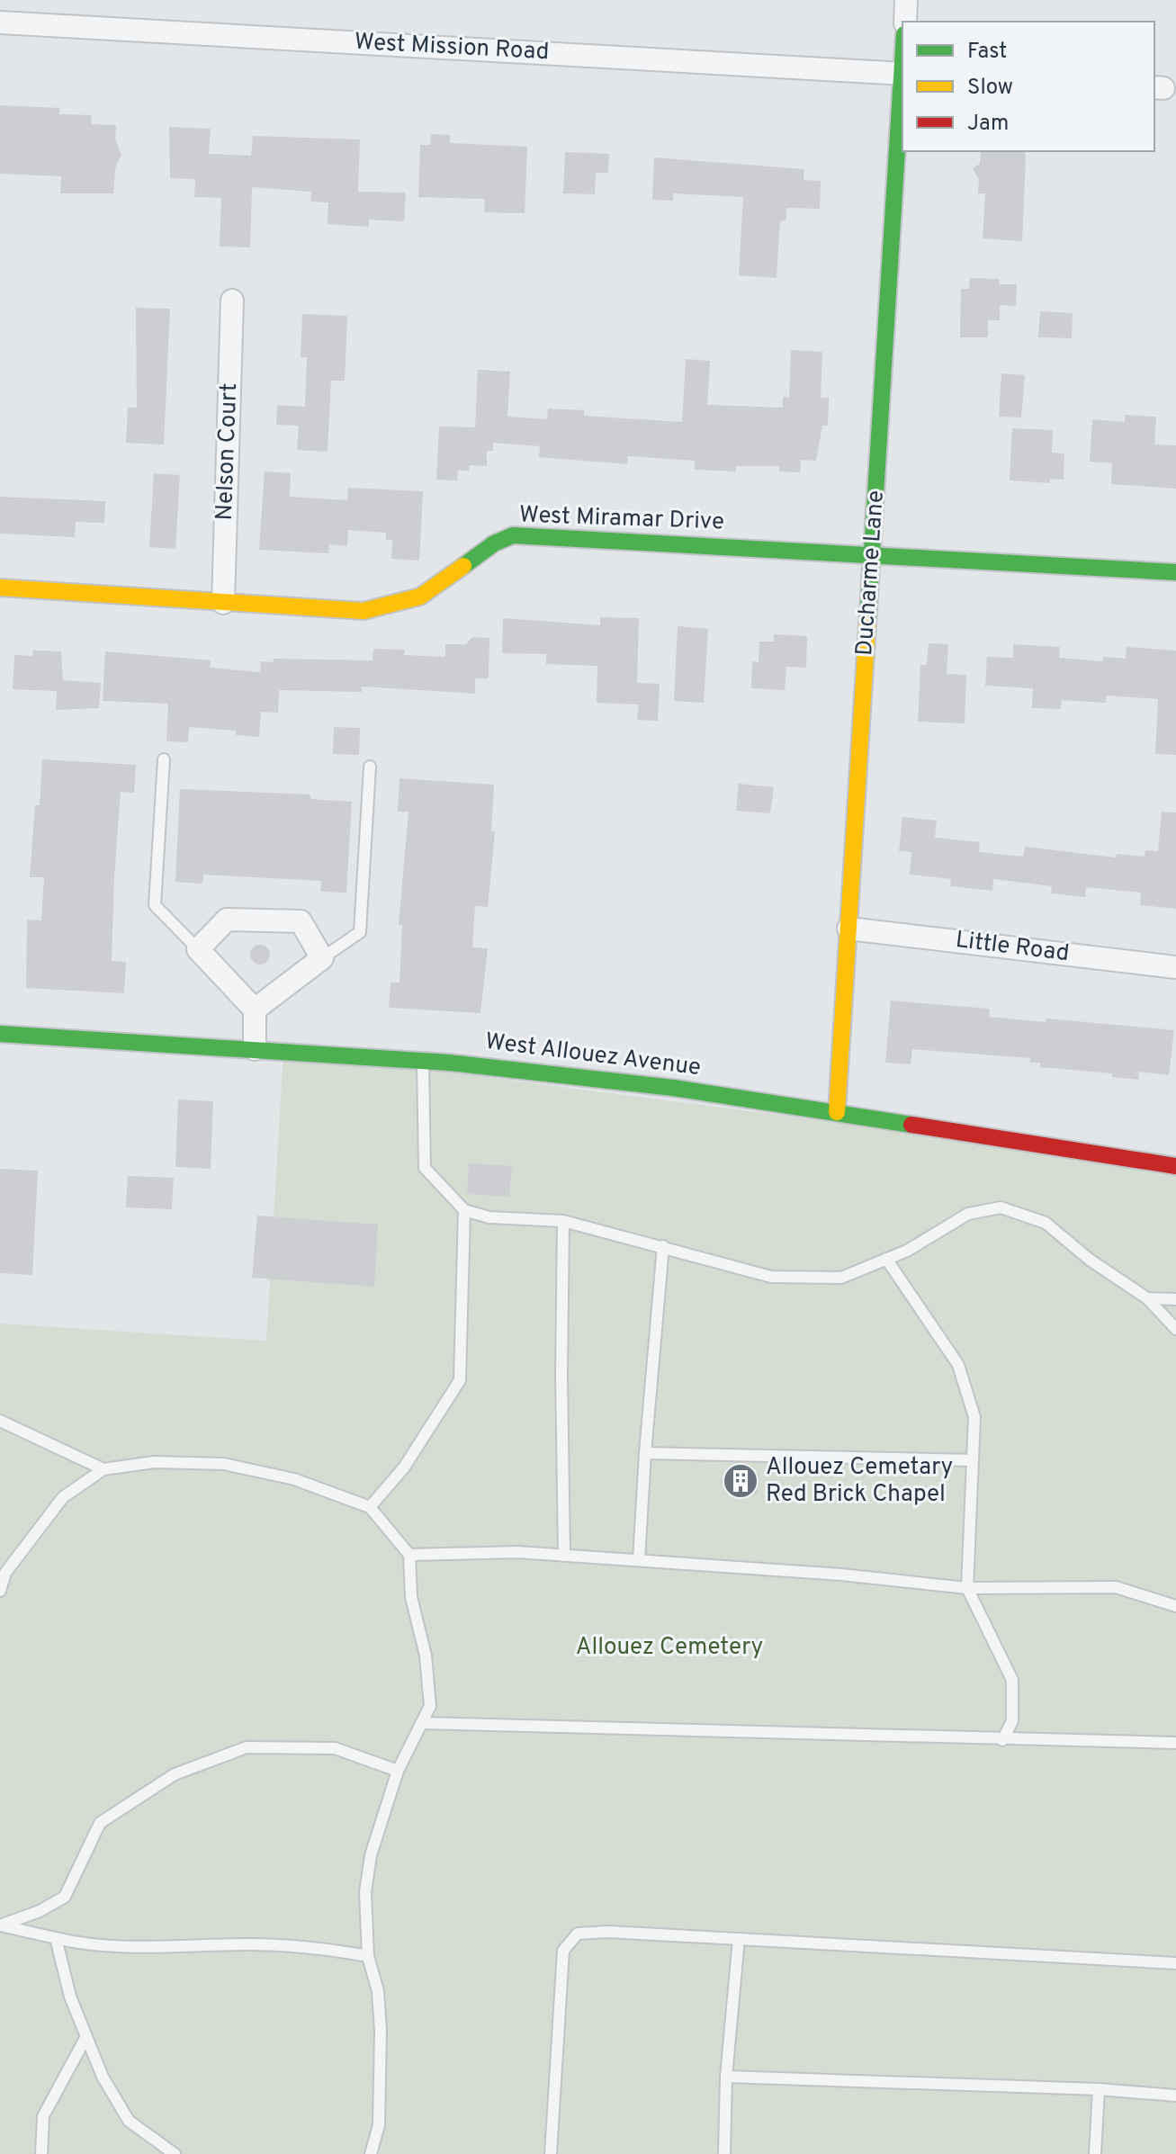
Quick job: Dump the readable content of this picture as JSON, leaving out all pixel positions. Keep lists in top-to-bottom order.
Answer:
{
  "streets": {
    "street": [
      "West Mission Road",
      "Nelson Court",
      "West Miramar Drive",
      "Ducharme Lane",
      "Little Road",
      "West Allouez Avenue"
    ]
  },
  "crossings": [
    ["Nelson Court", "West Miramar Drive"],
    ["West Miramar Drive", "Ducharme Lane"],
    ["Ducharme Lane", "Little Road"],
    ["Ducharme Lane", "West Allouez Avenue"]
  ],
  "parks": ["Allouez Cemetery"],
  "places": {
    "building": ["Allouez Cemetary Red Brick Chapel"]
  },
  "legend": ["Fast", "Slow", "Jam"]
}
